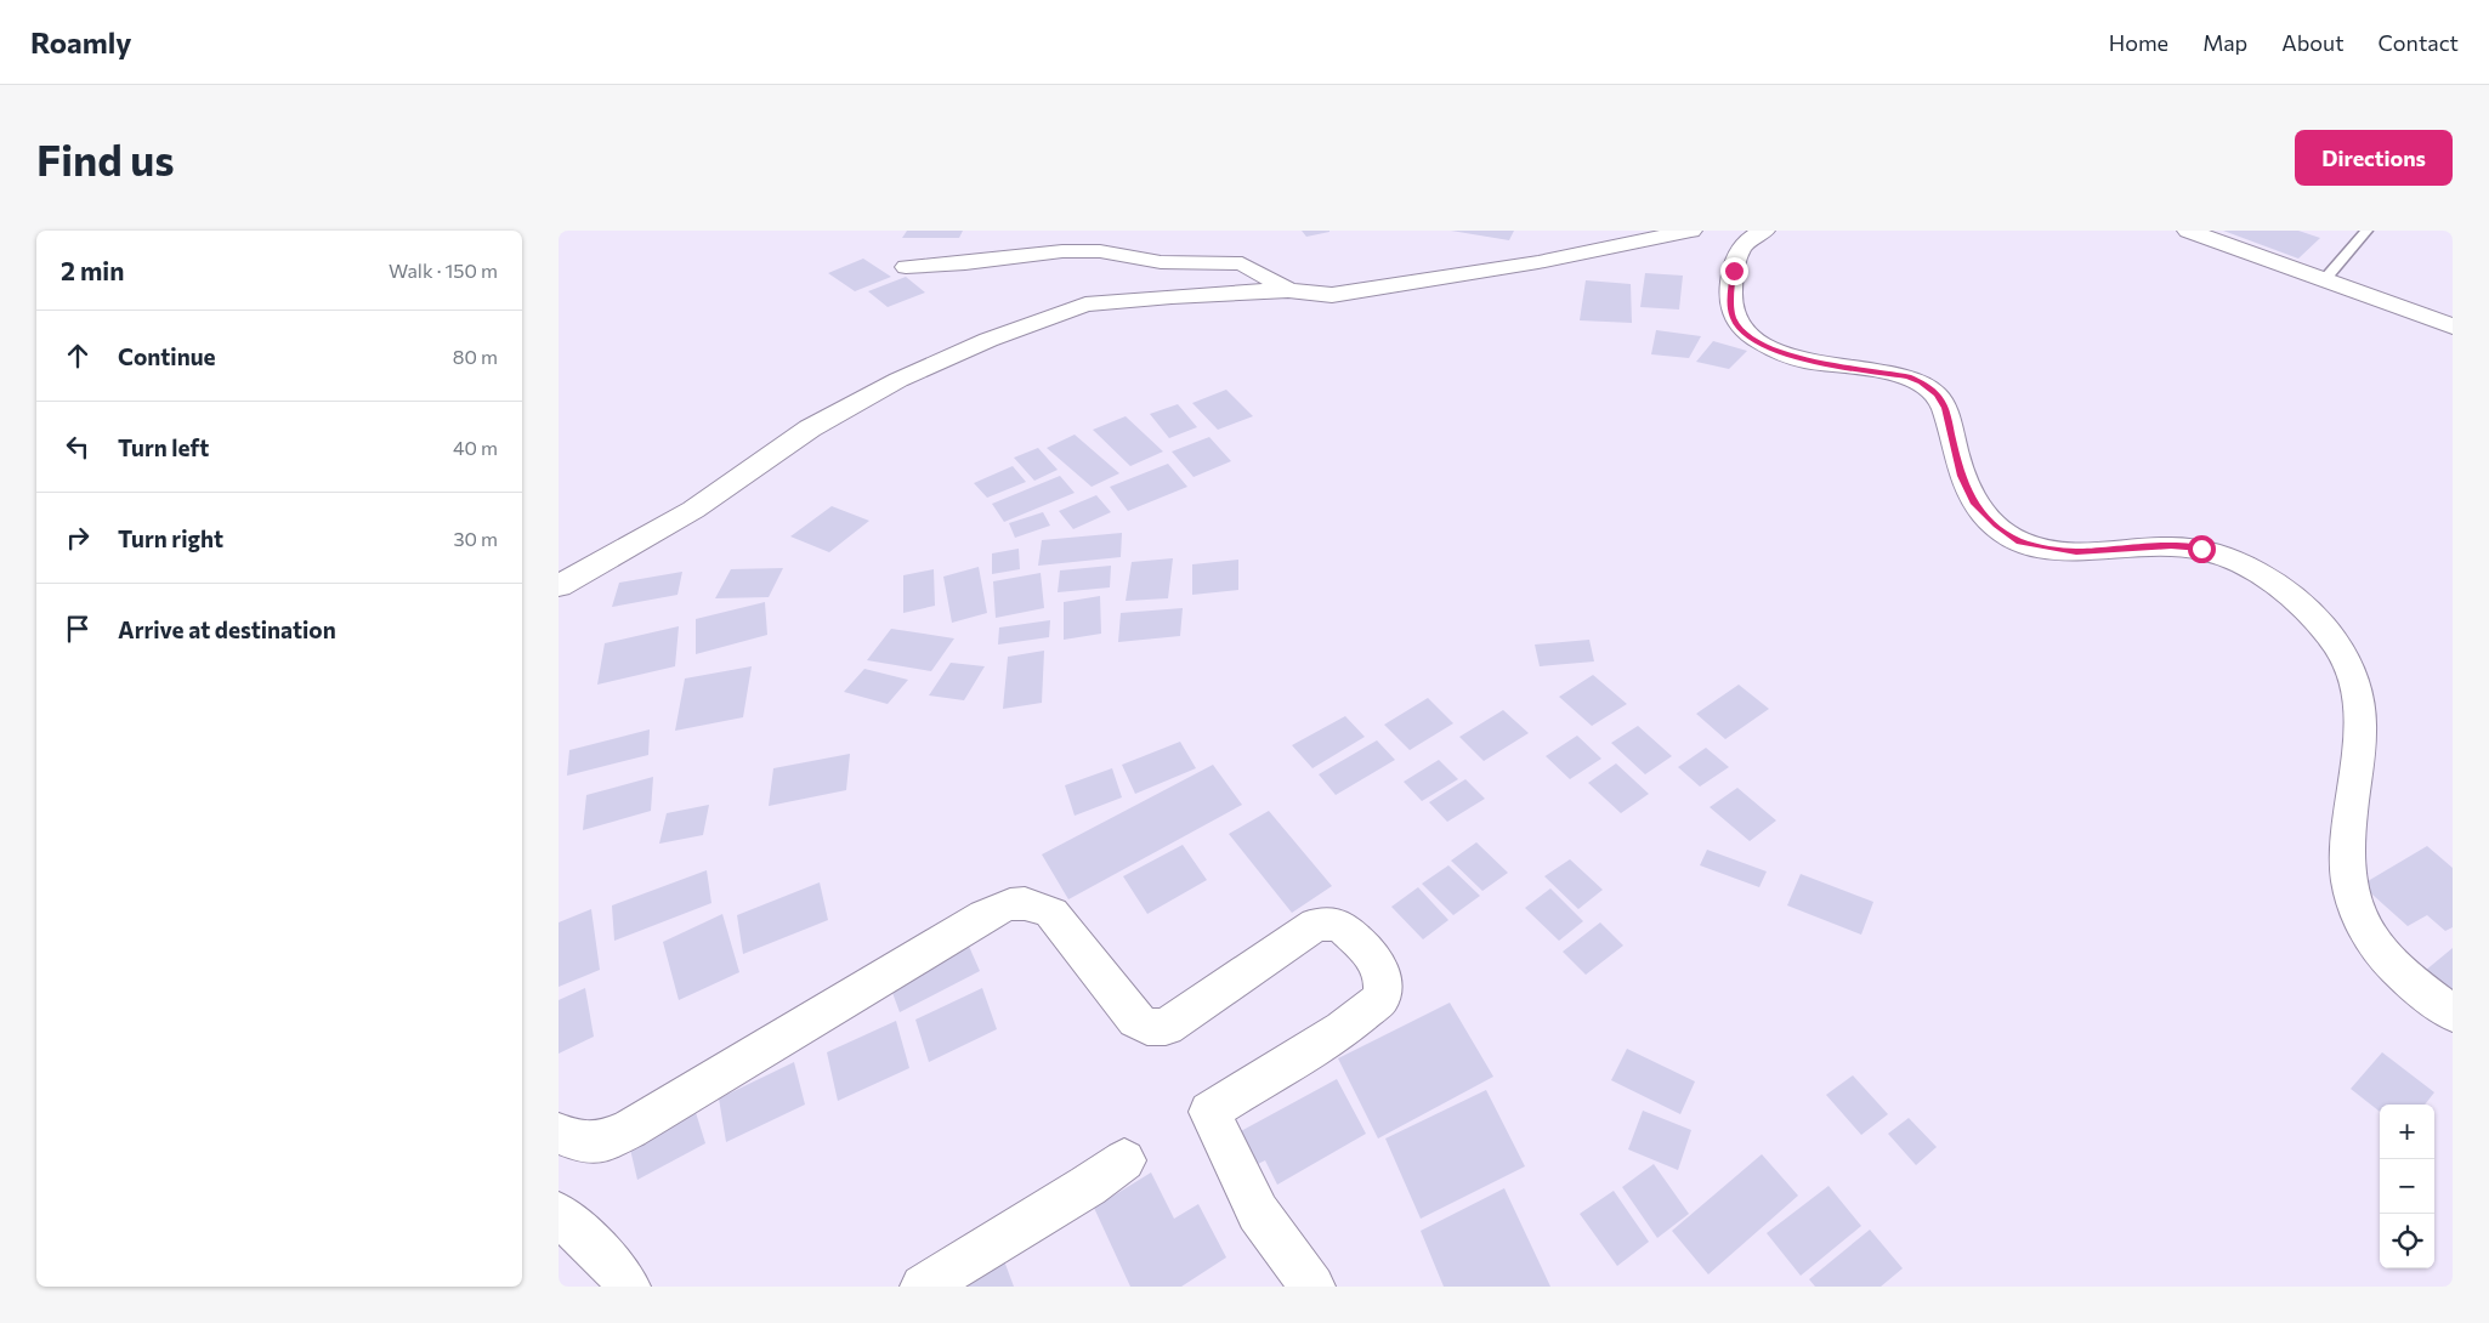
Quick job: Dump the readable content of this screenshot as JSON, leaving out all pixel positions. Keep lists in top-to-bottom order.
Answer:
{
  "page": {
    "header": "Roamly",
    "nav": [
      "Home",
      "Map",
      "About",
      "Contact"
    ],
    "buttons": "Directions",
    "title": "Find us",
    "heading": ["2 min", "Walk · 150 m"],
    "list": [
      ["Continue", "80 m"],
      ["Turn left", "40 m"],
      ["Turn right", "30 m"],
      "Arrive at destination"
    ],
    "map_buttons": ["+", "−"]
  }
}
